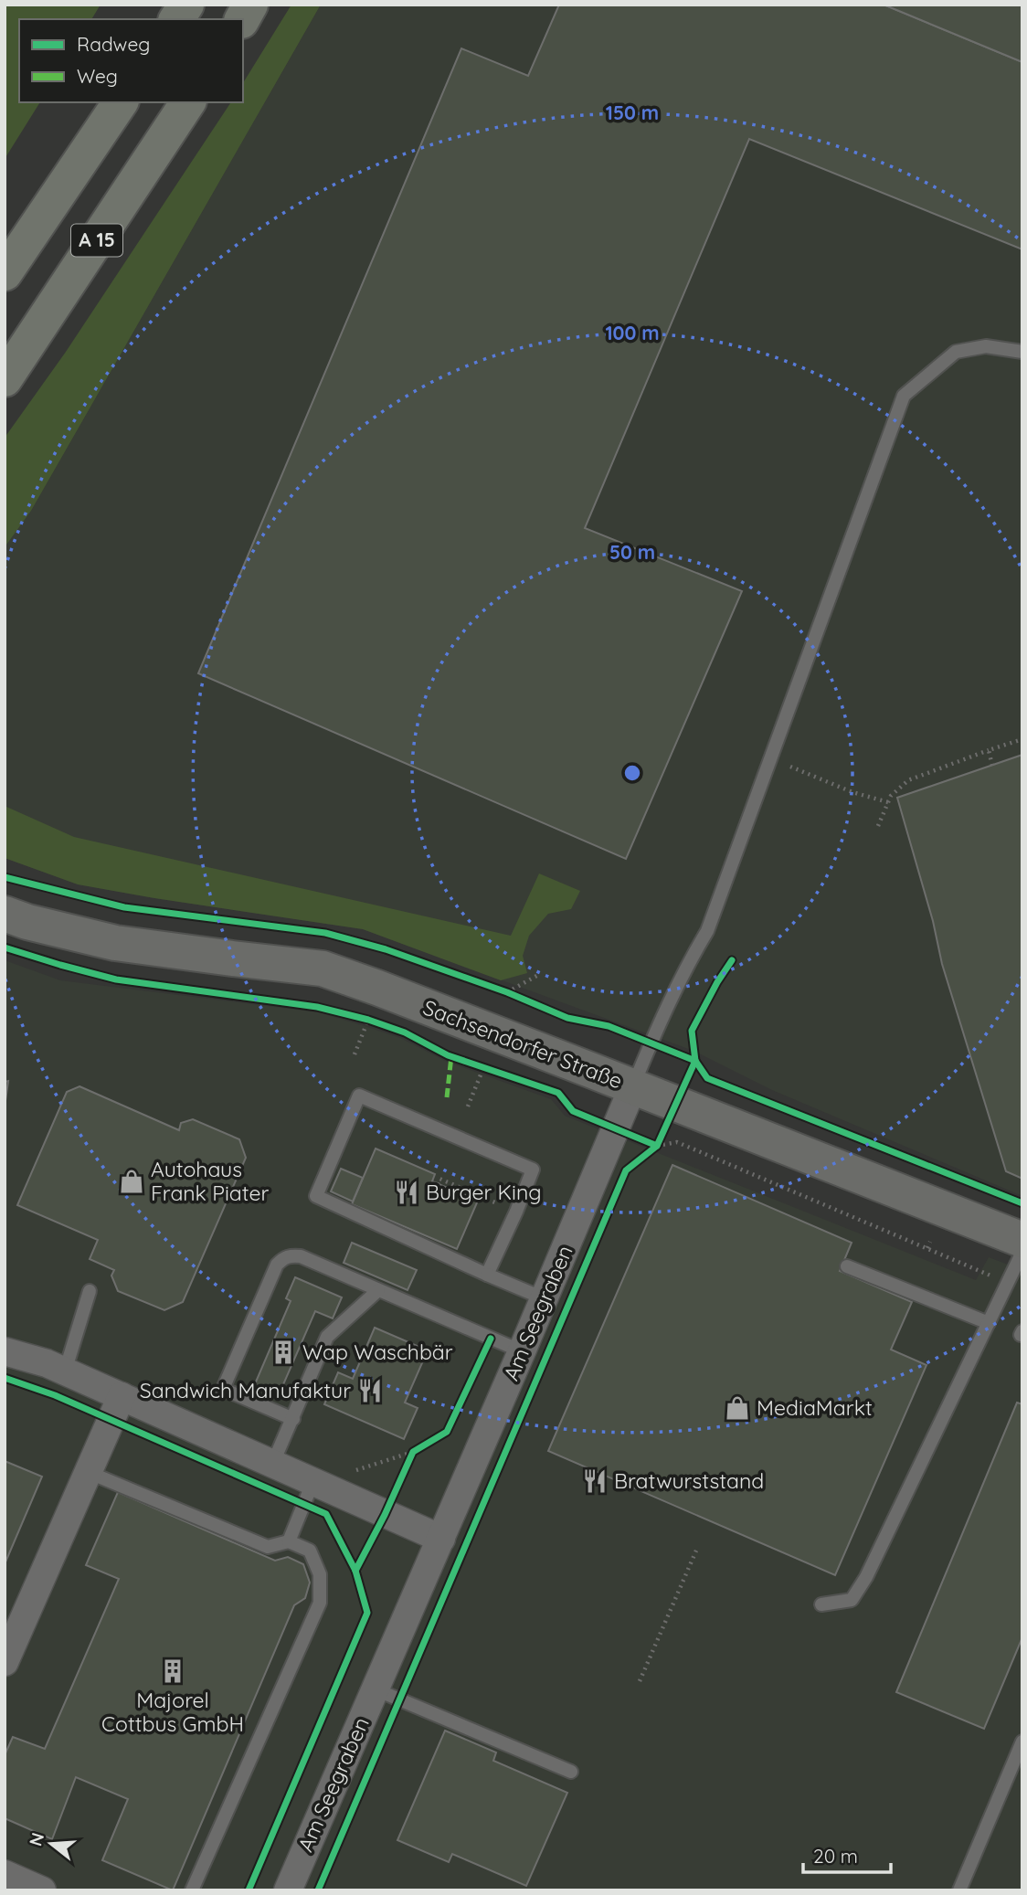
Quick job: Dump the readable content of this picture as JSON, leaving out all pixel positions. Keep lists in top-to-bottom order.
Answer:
{
  "streets": {
    "highway": ["A 15"],
    "main road": ["Sachsendorfer Straße"],
    "street": ["Am Seegraben"]
  },
  "crossings": [
    ["Sachsendorfer Straße", "Am Seegraben"]
  ],
  "places": {
    "shop": ["Autohaus Frank Piater", "MediaMarkt"],
    "restaurant": ["Burger King", "Sandwich Manufaktur", "Bratwurststand"],
    "building": ["Wap Waschbär", "Majorel Cottbus GmbH"]
  },
  "legend": ["Radweg", "Weg"],
  "scale_bar": "20 m",
  "north": "left",
  "rings": ["150 m", "100 m", "50 m"]
}
